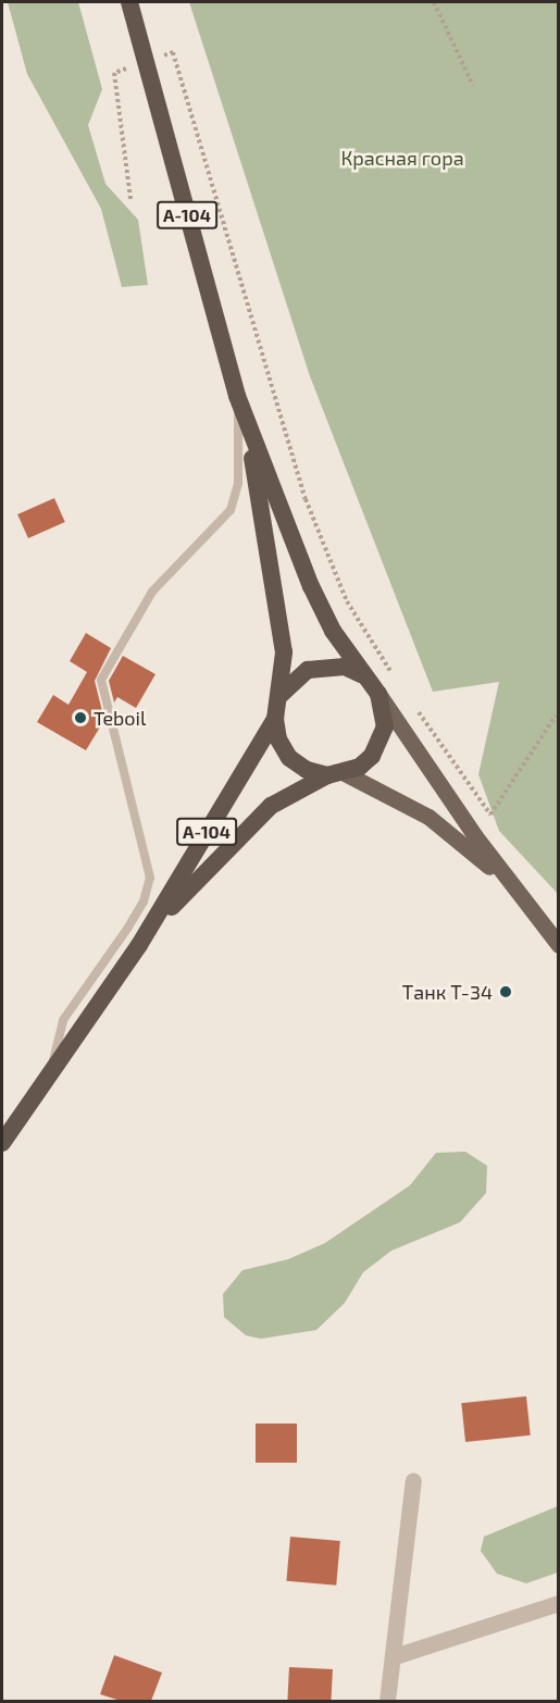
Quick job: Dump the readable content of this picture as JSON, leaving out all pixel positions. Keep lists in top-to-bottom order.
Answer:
{
  "streets": {
    "highway": ["А-104"]
  },
  "parks": ["Красная гора"],
  "places": ["Teboil", "Танк Т-34"]
}
